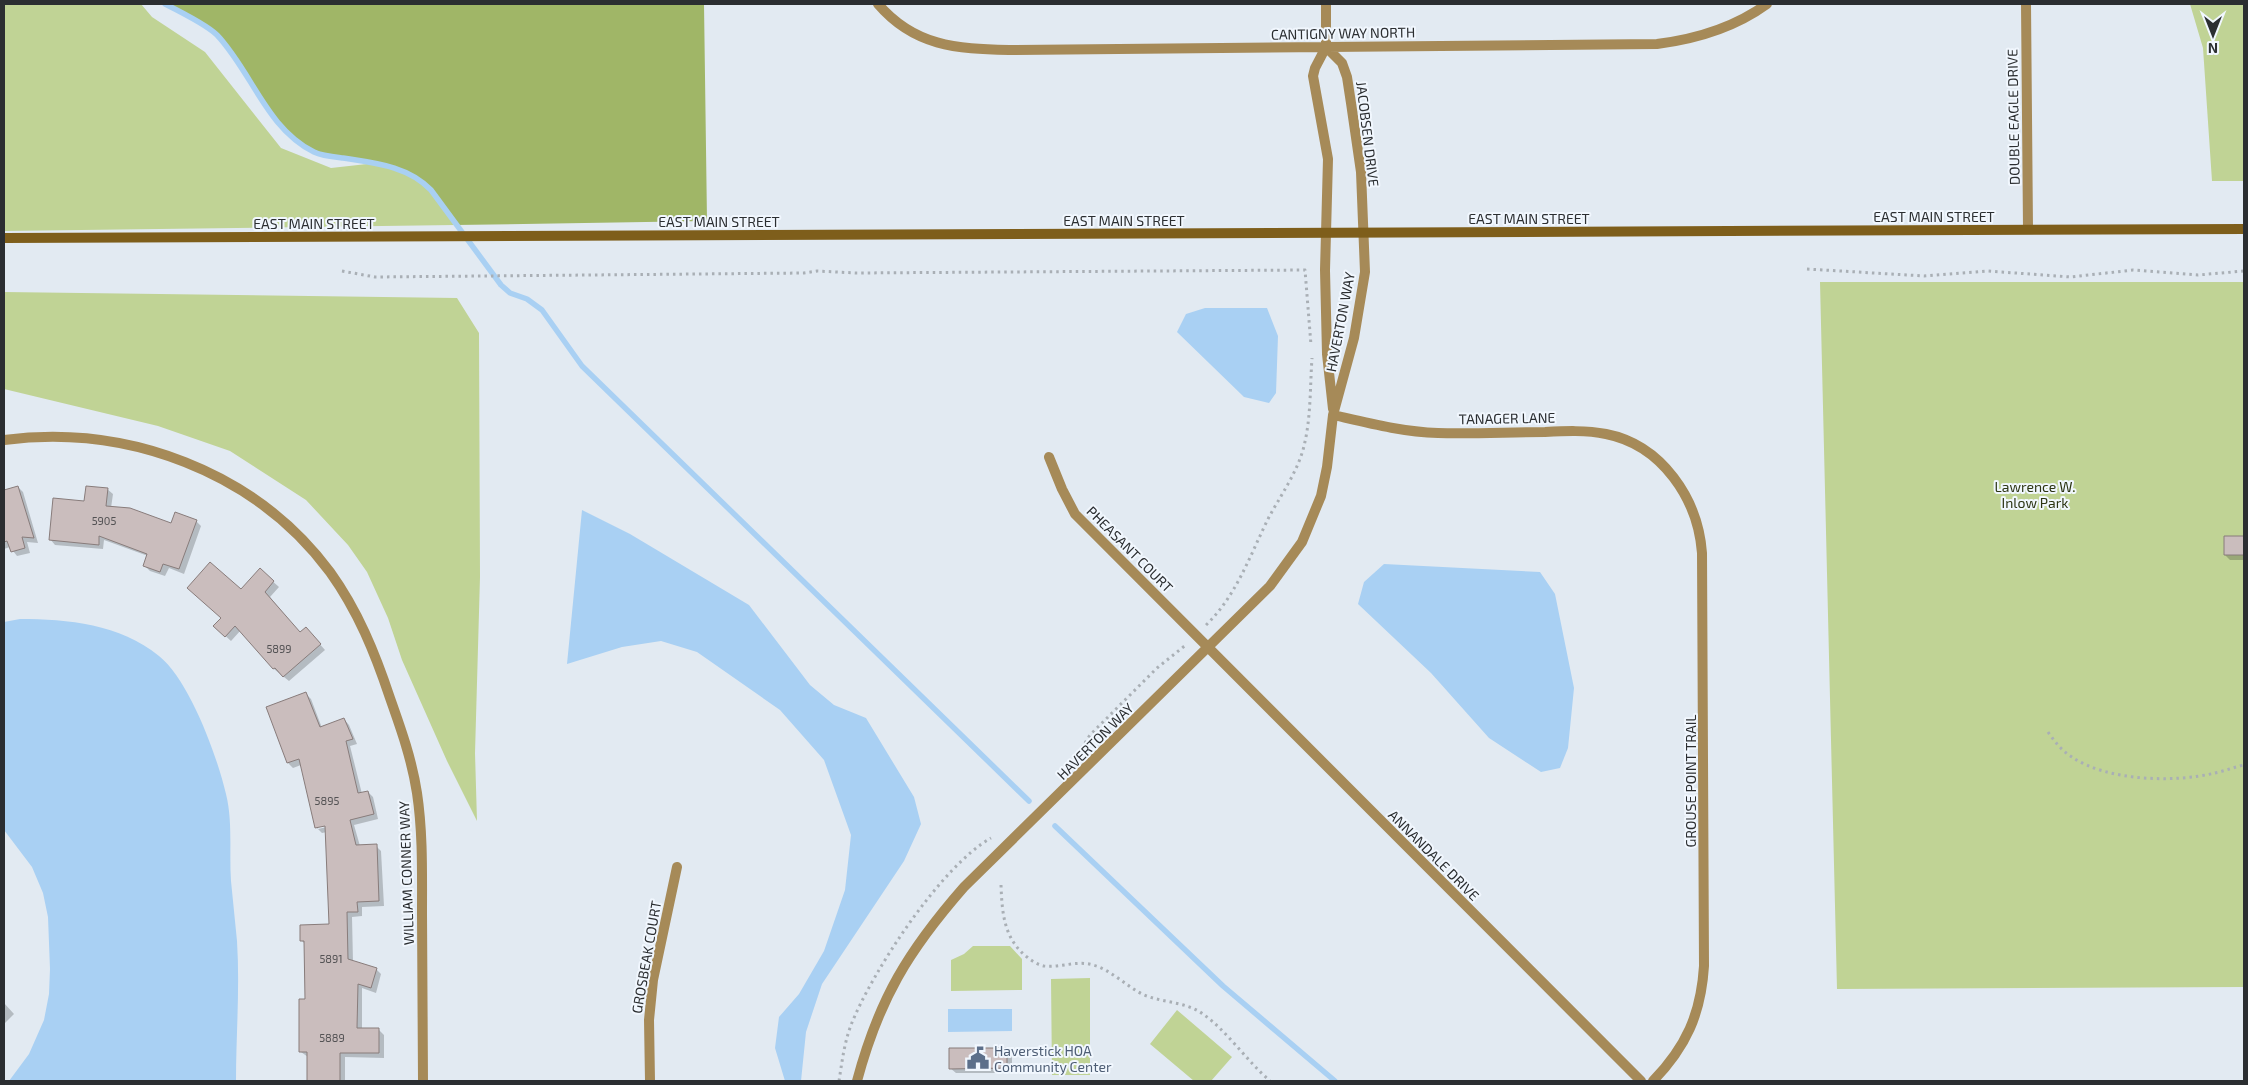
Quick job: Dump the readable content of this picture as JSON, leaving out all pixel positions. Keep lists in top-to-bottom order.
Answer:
{
  "streets": {
    "main road": ["EAST MAIN STREET"],
    "street": [
      "CANTIGNY WAY NORTH",
      "DOUBLE EAGLE DRIVE",
      "JACOBSEN DRIVE",
      "HAVERTON WAY",
      "TANAGER LANE",
      "PHEASANT COURT",
      "GROUSE POINT TRAIL",
      "ANNANDALE DRIVE",
      "WILLIAM CONNER WAY",
      "GROSBEAK COURT"
    ]
  },
  "crossings": [
    ["CANTIGNY WAY NORTH", "JACOBSEN DRIVE"],
    ["DOUBLE EAGLE DRIVE", "EAST MAIN STREET"],
    ["JACOBSEN DRIVE", "EAST MAIN STREET"],
    ["JACOBSEN DRIVE", "HAVERTON WAY"],
    ["EAST MAIN STREET", "HAVERTON WAY"],
    ["HAVERTON WAY", "TANAGER LANE"],
    ["HAVERTON WAY", "PHEASANT COURT"],
    ["HAVERTON WAY", "ANNANDALE DRIVE"],
    ["TANAGER LANE", "GROUSE POINT TRAIL"],
    ["PHEASANT COURT", "ANNANDALE DRIVE"]
  ],
  "parks": ["Lawrence W. Inlow Park"],
  "places": {
    "public building": ["Haverstick HOA Community Center"]
  },
  "house_numbers": [
    "5905",
    "5899",
    "5895",
    "5891",
    "5889"
  ],
  "north": "bottom"
}
